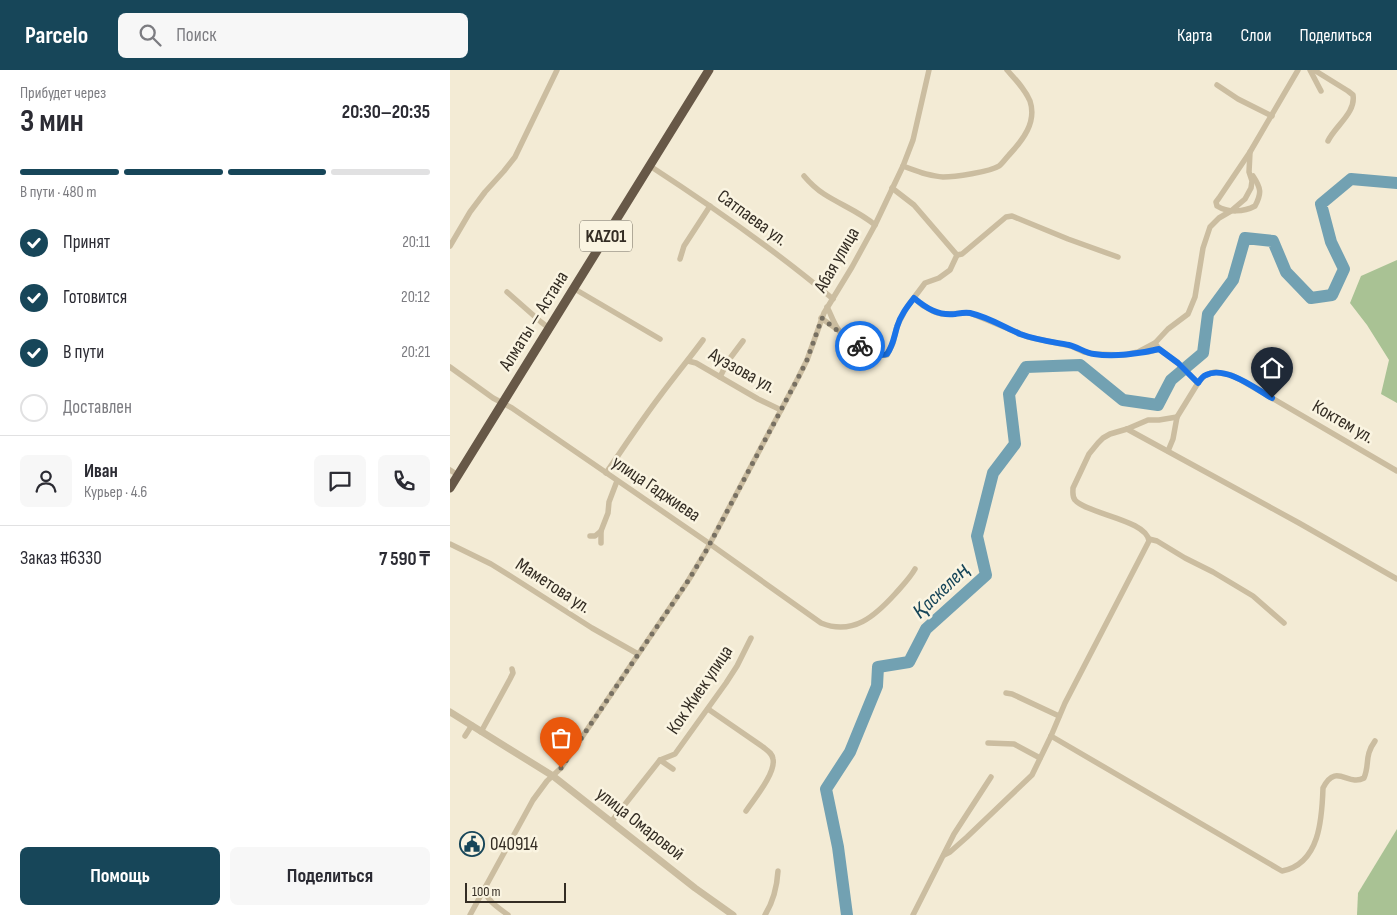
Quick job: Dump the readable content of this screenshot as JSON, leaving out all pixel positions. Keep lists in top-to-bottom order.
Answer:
{
  "streets": {
    "highway": ["KАZ01", "Алматы — Астана"],
    "street": [
      "Сатпаева ул.",
      "Абая улица",
      "Ауэзова ул.",
      "Коктем ул.",
      "улица Гаджиева",
      "Маметова ул.",
      "Кок Жиек улица",
      "улица Омаровой"
    ]
  },
  "crossings": [
    ["Сатпаева ул.", "Абая улица"],
    ["Сатпаева ул.", "Алматы — Астана"],
    ["Абая улица", "Ауэзова ул."],
    ["Абая улица", "улица Гаджиева"],
    ["Абая улица", "Маметова ул."],
    ["Абая улица", "улица Омаровой"],
    ["Алматы — Астана", "улица Гаджиева"],
    ["Кок Жиек улица", "улица Омаровой"]
  ],
  "water": ["Қаскелең"],
  "places": {
    "public building": ["040914"]
  },
  "scale_bar": "100 m",
  "page": {
    "header": "Parcelo",
    "search": "Поиск",
    "nav": ["Карта", "Слои", "Поделиться"],
    "heading": ["3 мин", "Прибудет через", "20:30–20:35"],
    "panel": [
      "Иван",
      "Курьер · 4.6",
      "Заказ #6330",
      "7 590 ₸"
    ],
    "bar": "В пути · 480 m",
    "list": [
      ["Принят", "20:11"],
      ["Готовится", "20:12"],
      ["В пути", "20:21"],
      "Доставлен"
    ],
    "buttons": ["Помощь", "Поделиться"],
    "scale": "100 m"
  }
}
